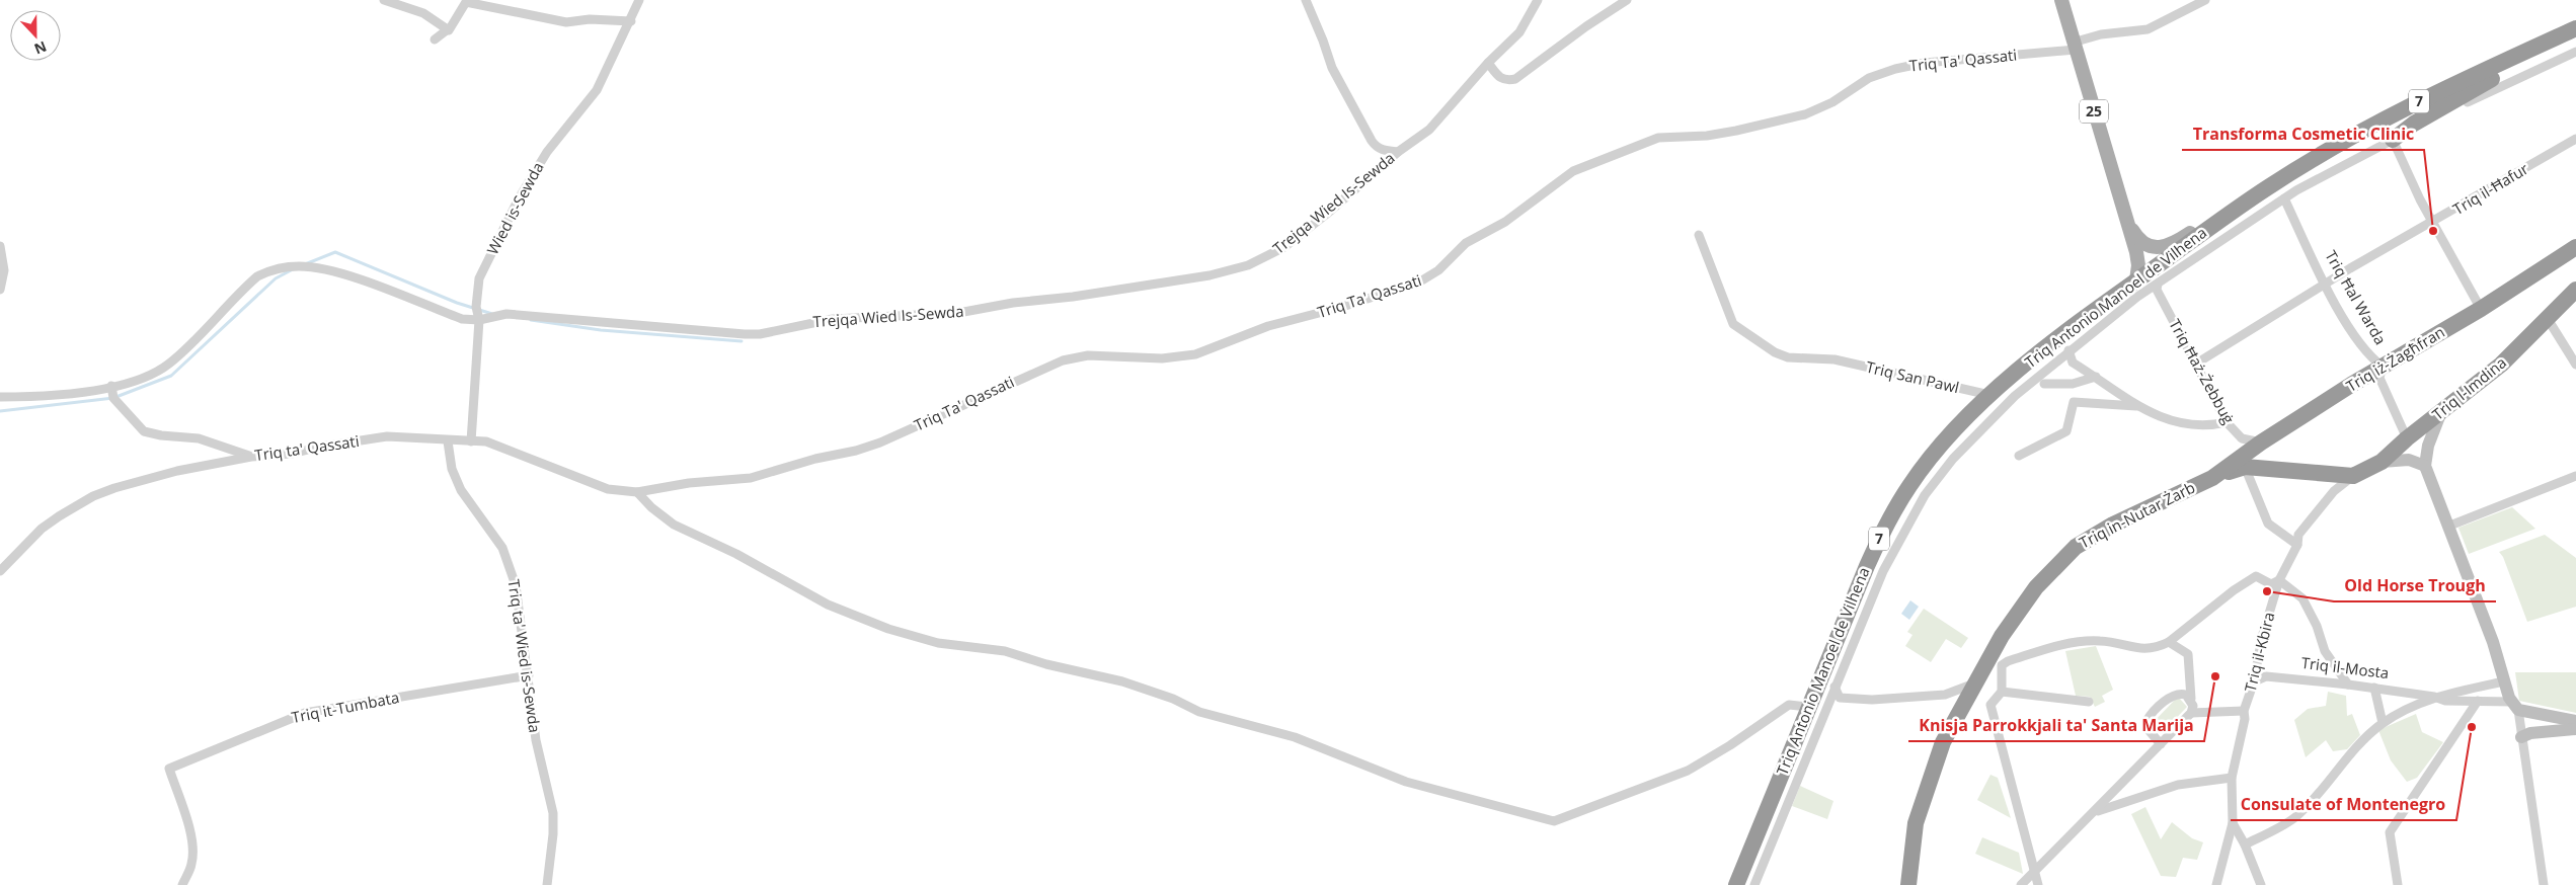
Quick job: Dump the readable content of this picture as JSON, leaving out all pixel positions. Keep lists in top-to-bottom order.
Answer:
{
  "streets": {
    "highway": [
      "7",
      "Triq Antonio Manoel de Vilhena",
      "Triq iż-Żagħfran",
      "Triq l-Imdina",
      "Triq in-Nutar Żarb"
    ],
    "main road": ["25"],
    "street": [
      "Triq Ta' Qassati",
      "Triq il-Ħafur",
      "Trejqa Wied Is-Sewda",
      "Wied is-Sewda",
      "Triq Ħal Warda",
      "Triq Ħaż-Żebbuġ",
      "Triq San Pawl",
      "Triq ta' Qassati",
      "Triq il-Kbira",
      "Triq ta' Wied is-Sewda",
      "Triq il-Mosta",
      "Triq it-Tumbata"
    ]
  },
  "crossings": [
    ["Triq Ta' Qassati", "25"],
    ["Triq Ta' Qassati", "Triq ta' Qassati"],
    ["25", "Triq Antonio Manoel de Vilhena"],
    ["Triq il-Ħafur", "Triq Ħal Warda"],
    ["Triq il-Ħafur", "Triq Ħaż-Żebbuġ"],
    ["Trejqa Wied Is-Sewda", "Wied is-Sewda"],
    ["Wied is-Sewda", "Triq ta' Qassati"],
    ["Triq Antonio Manoel de Vilhena", "Triq San Pawl"],
    ["Triq Ħal Warda", "Triq iż-Żagħfran"],
    ["Triq Ħal Warda", "Triq l-Imdina"],
    ["Triq iż-Żagħfran", "Triq Ħaż-Żebbuġ"],
    ["Triq iż-Żagħfran", "Triq in-Nutar Żarb"],
    ["Triq l-Imdina", "Triq il-Kbira"],
    ["Triq ta' Qassati", "Triq ta' Wied is-Sewda"],
    ["Triq il-Kbira", "Triq il-Mosta"],
    ["Triq ta' Wied is-Sewda", "Triq it-Tumbata"]
  ],
  "places": [
    "Transforma Cosmetic Clinic",
    "Old Horse Trough",
    "Knisja Parrokkjali ta' Santa Marija",
    "Consulate of Montenegro"
  ],
  "north": "bottom"
}
